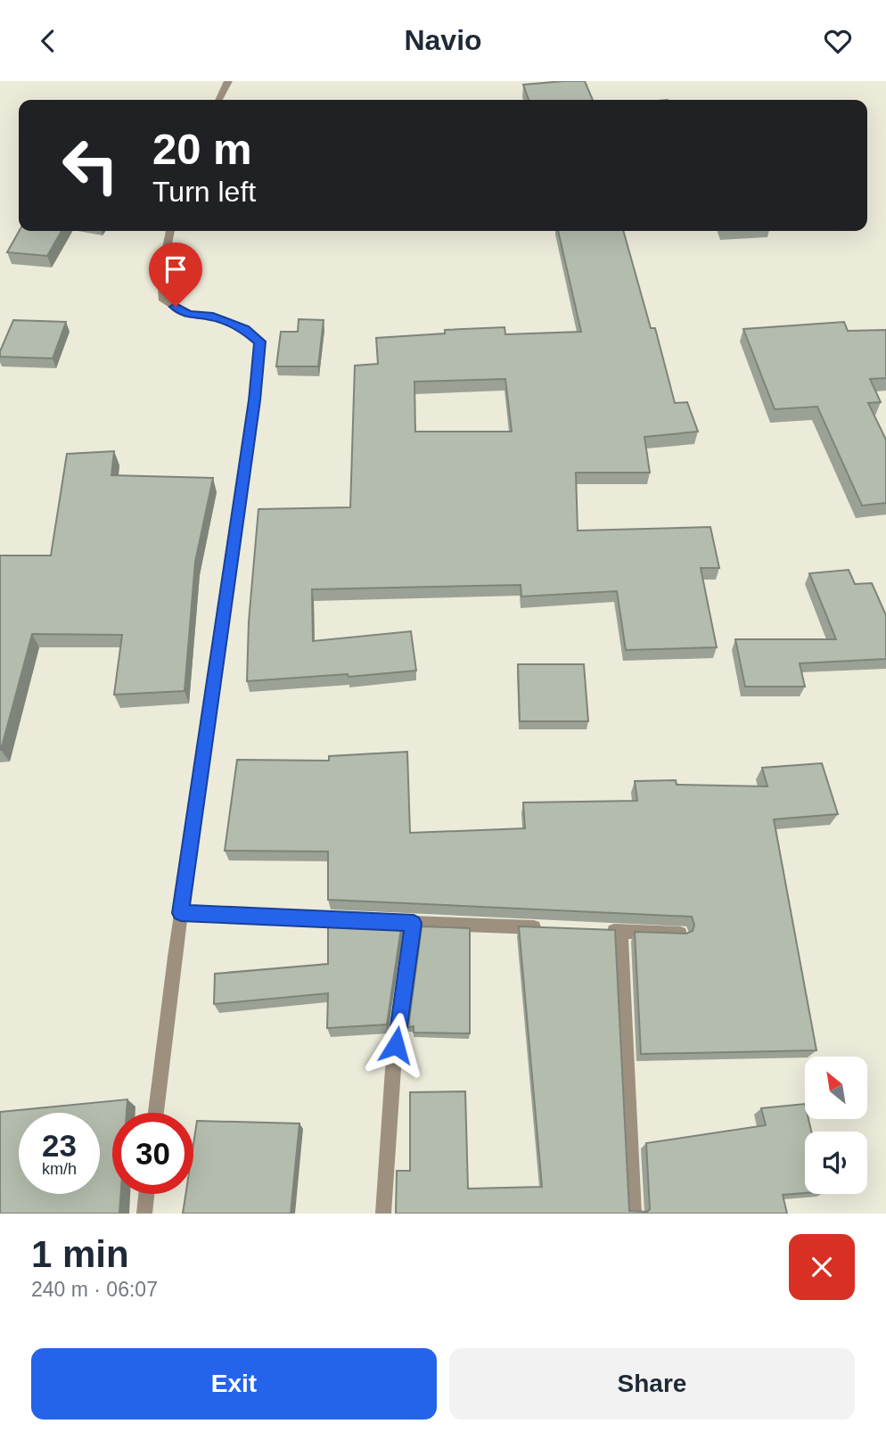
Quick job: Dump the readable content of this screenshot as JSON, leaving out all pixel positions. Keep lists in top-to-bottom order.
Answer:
{
  "north": "top left",
  "page": {
    "header": "Navio",
    "turn": ["20 m", "Turn left"],
    "speed": "23 km/h",
    "limit": "30",
    "heading": ["1 min", "240 m · 06:07"],
    "buttons": ["Exit", "Share"]
  }
}
